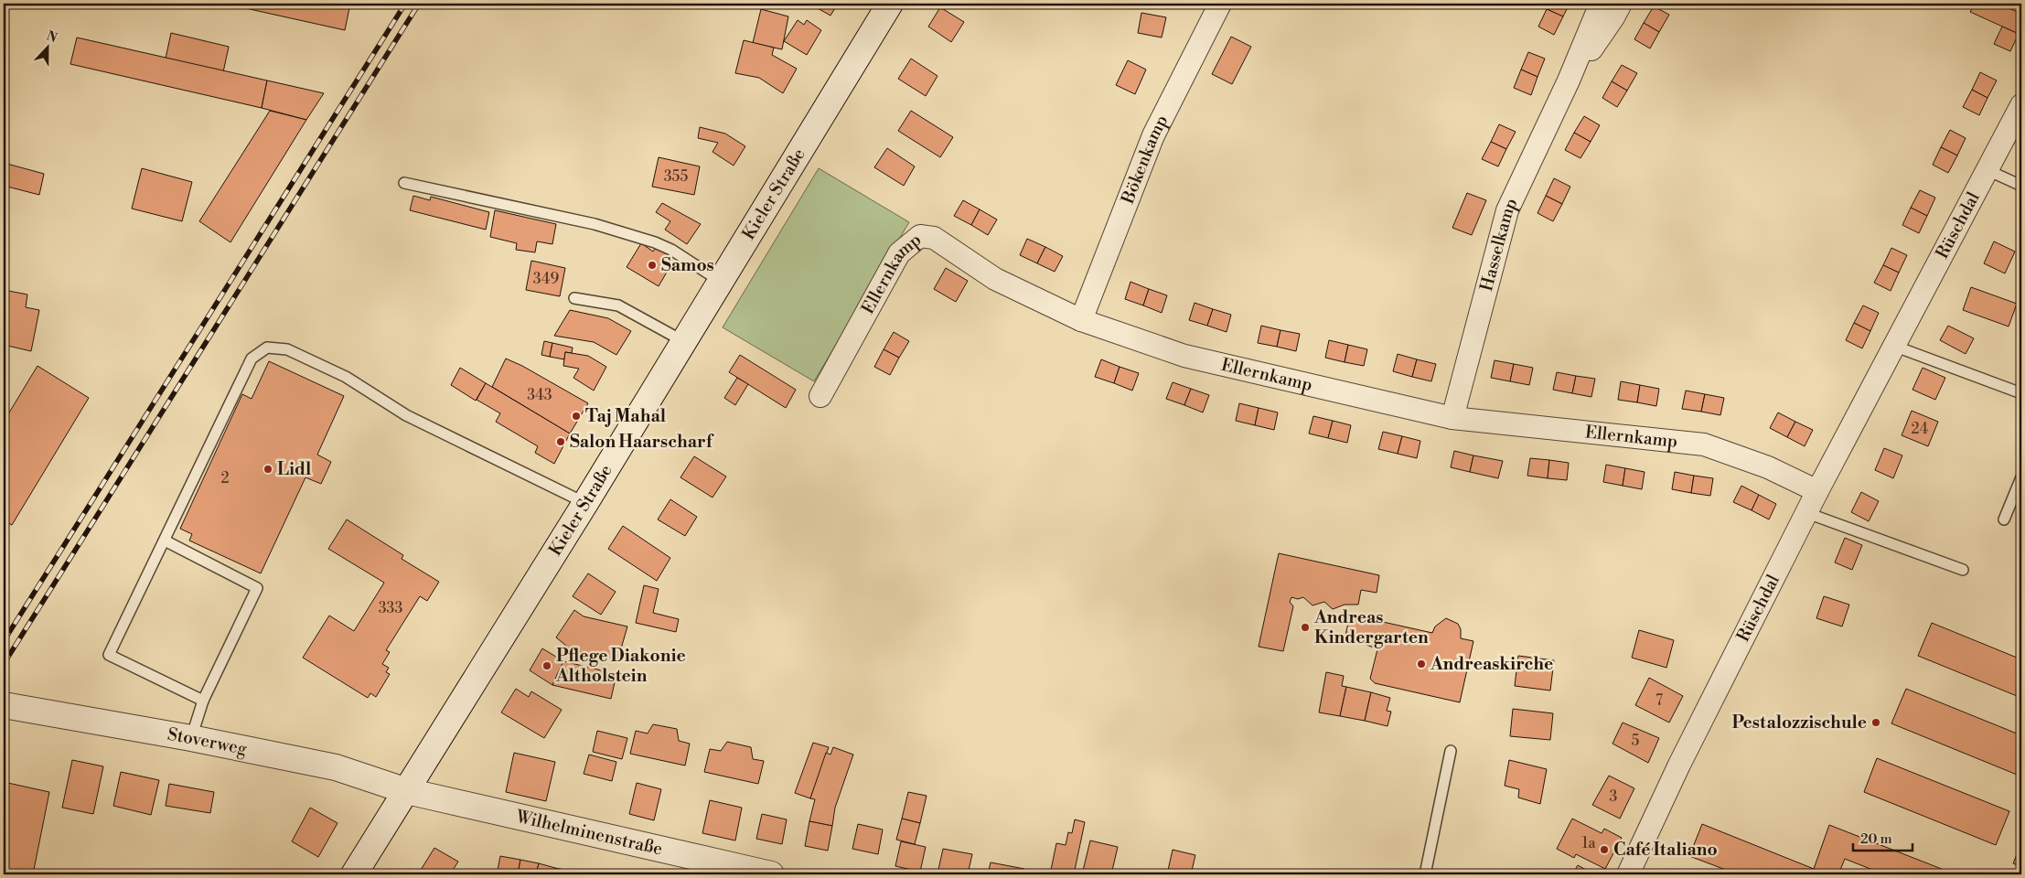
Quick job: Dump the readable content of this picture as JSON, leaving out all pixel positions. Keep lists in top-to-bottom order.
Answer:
{
  "streets": {
    "main road": ["Kieler Straße", "Stoverweg", "Wilhelminenstraße"],
    "street": [
      "Bökenkamp",
      "Rüschdal",
      "Hasselkamp",
      "Ellernkamp"
    ]
  },
  "crossings": [
    ["Bökenkamp", "Ellernkamp"],
    ["Kieler Straße", "Stoverweg"],
    ["Kieler Straße", "Wilhelminenstraße"],
    ["Rüschdal", "Ellernkamp"],
    ["Hasselkamp", "Ellernkamp"],
    ["Stoverweg", "Wilhelminenstraße"]
  ],
  "places": [
    "Samos",
    "Taj Mahal",
    "Salon Haarscharf",
    "Lidl",
    "Andreas Kindergarten",
    "Andreaskirche",
    "Pflege Diakonie Altholstein",
    "Pestalozzischule",
    "Café Italiano"
  ],
  "house_numbers": [
    "355",
    "349",
    "343",
    "24",
    "2",
    "333",
    "7",
    "5",
    "3",
    "1a"
  ],
  "scale_bar": "20 m",
  "north": "top"
}
